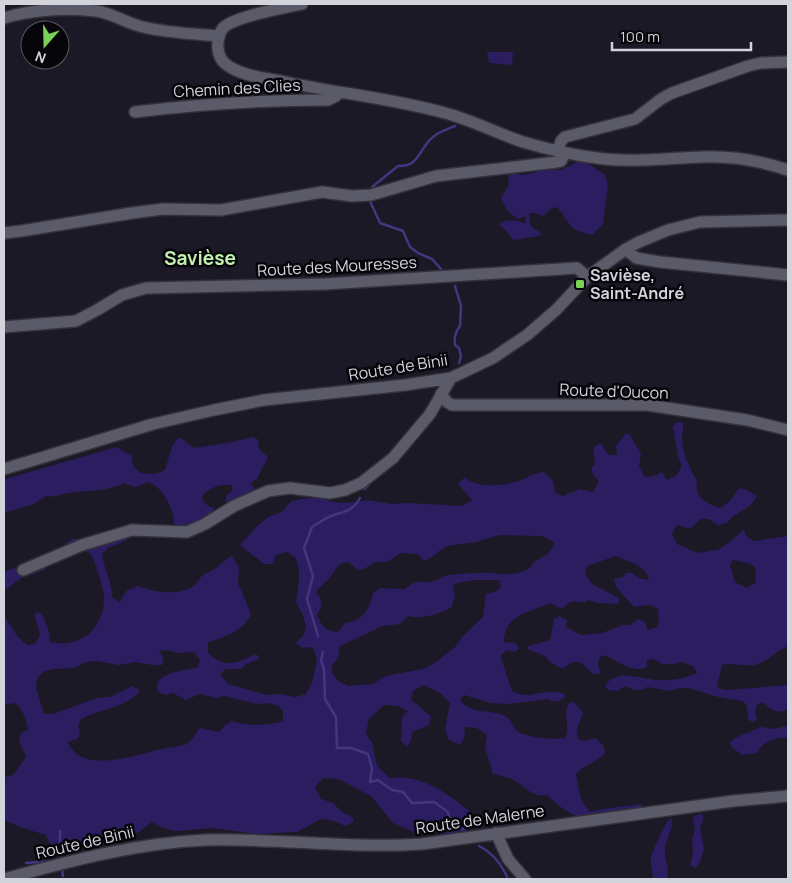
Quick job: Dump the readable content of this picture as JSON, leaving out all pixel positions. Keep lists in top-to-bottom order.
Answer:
{
  "streets": {
    "street": [
      "Chemin des Clies",
      "Route des Mouresses",
      "Route de Binii",
      "Route d'Oucon",
      "Route de Malerne"
    ]
  },
  "crossings": [
    ["Route des Mouresses", "Route de Binii"],
    ["Route de Binii", "Route de Malerne"]
  ],
  "districts": ["Savièse"],
  "places": {
    "transit": ["Savièse, Saint-André"]
  },
  "scale_bar": "100 m",
  "north": "bottom"
}
